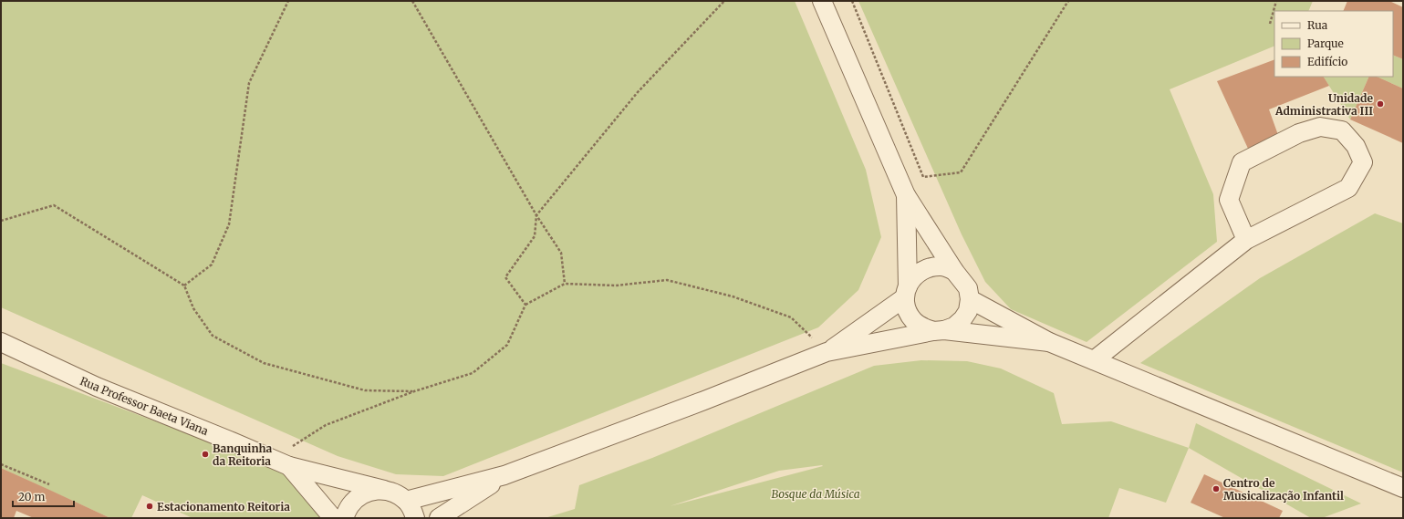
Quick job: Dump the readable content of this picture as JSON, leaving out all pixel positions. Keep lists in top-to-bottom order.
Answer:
{
  "streets": {
    "street": ["Rua Professor Baeta Viana"]
  },
  "parks": ["Bosque da Música"],
  "places": [
    "Unidade Administrativa III",
    "Banquinha da Reitoria",
    "Centro de Musicalização Infantil",
    "Estacionamento Reitoria"
  ],
  "legend": ["Rua", "Parque", "Edifício"],
  "scale_bar": "20 m"
}
